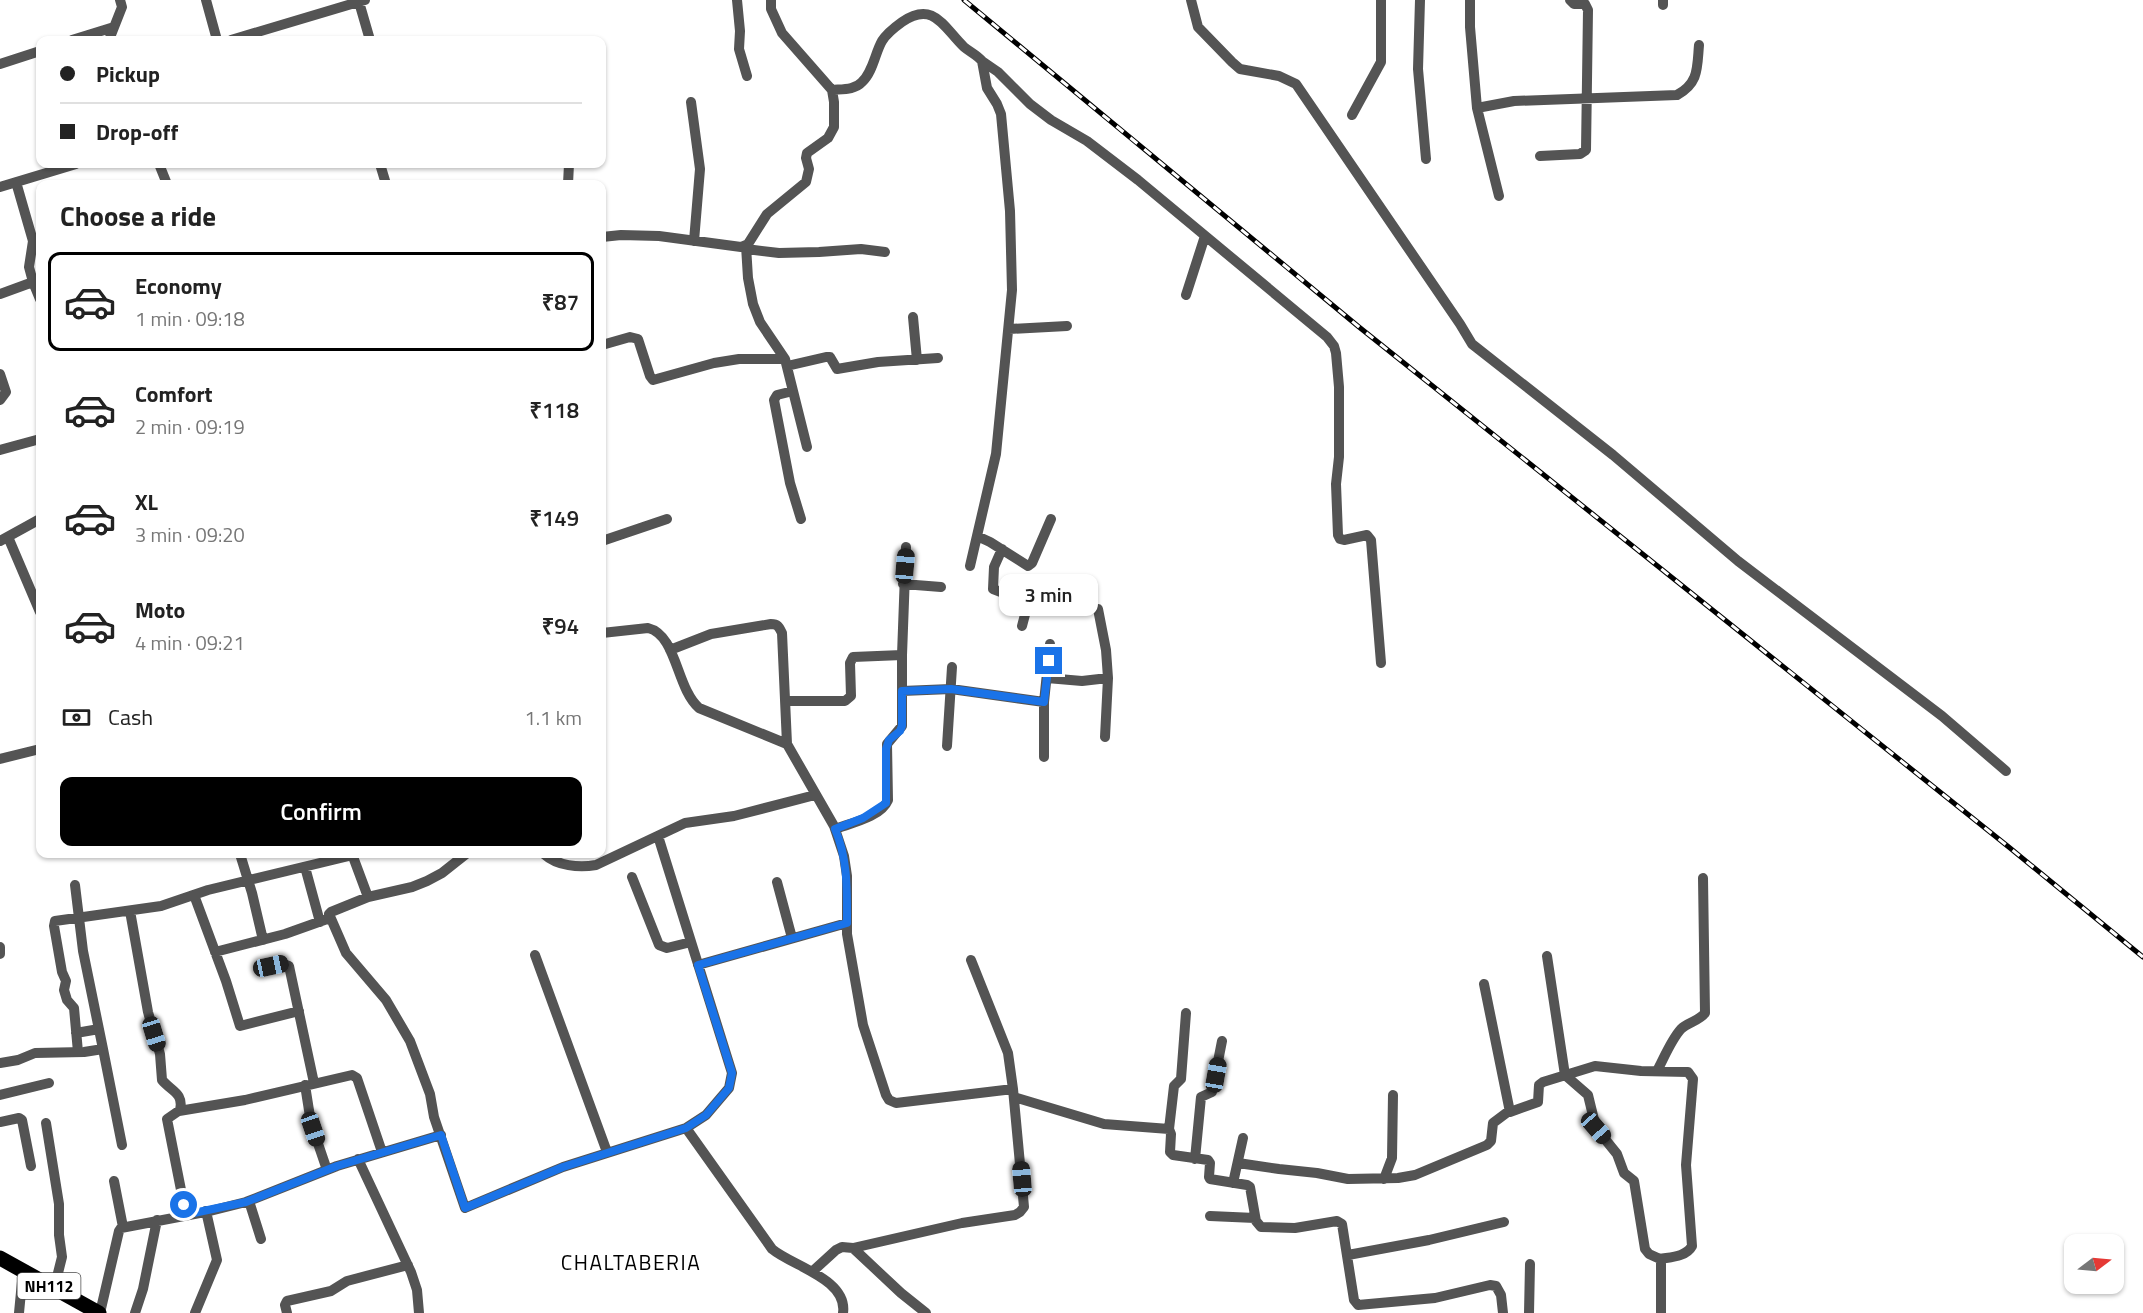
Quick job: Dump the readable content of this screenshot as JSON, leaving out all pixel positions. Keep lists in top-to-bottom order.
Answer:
{
  "streets": {
    "highway": ["NH112"]
  },
  "districts": ["CHALTABERIA"],
  "north": "right",
  "page": {
    "banner": ["Pickup", "Drop-off"],
    "heading": "Choose a ride",
    "list": [
      {
        "name": "Economy",
        "note": "1 min · 09:18",
        "value": "₹87"
      },
      {
        "name": "Comfort",
        "note": "2 min · 09:19",
        "value": "₹118"
      },
      {
        "name": "XL",
        "note": "3 min · 09:20",
        "value": "₹149"
      },
      {
        "name": "Moto",
        "note": "4 min · 09:21",
        "value": "₹94"
      }
    ],
    "bubble": "3 min",
    "pay": ["Cash", "1.1 km"],
    "buttons": "Confirm"
  }
}
